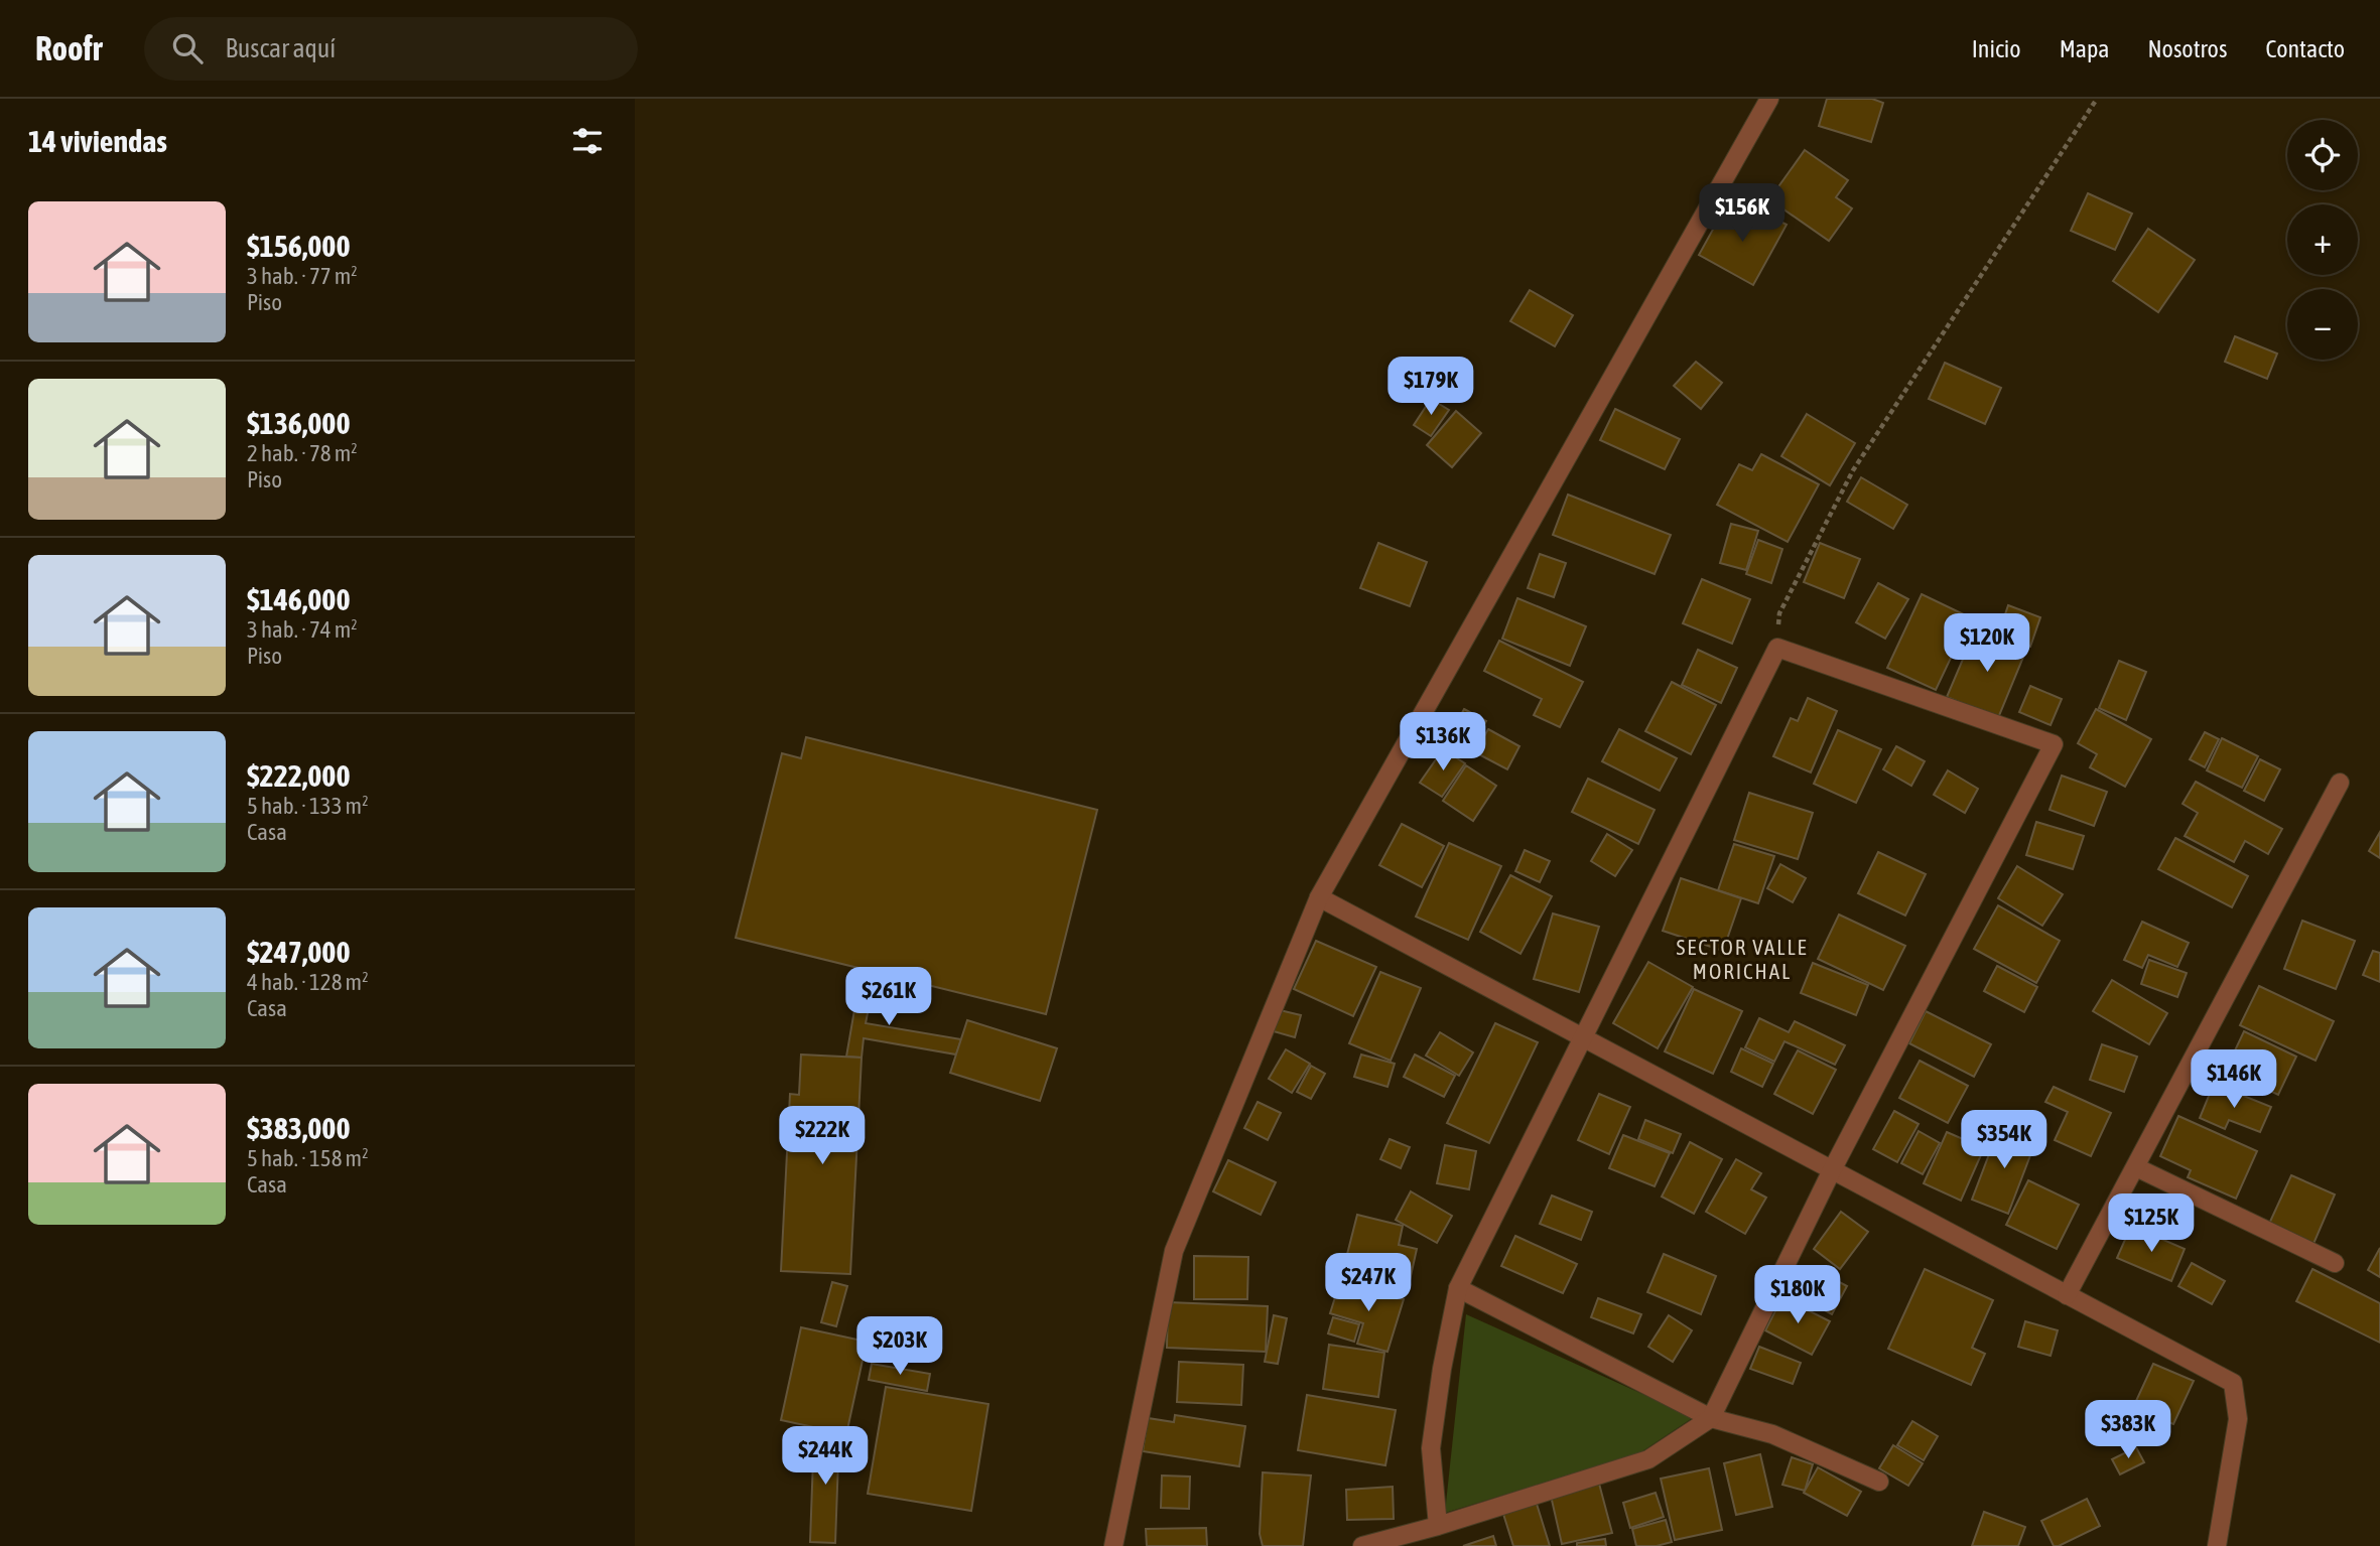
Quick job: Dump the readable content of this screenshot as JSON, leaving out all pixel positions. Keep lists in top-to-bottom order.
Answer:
{
  "districts": ["SECTOR VALLE MORICHAL"],
  "page": {
    "header": "Roofr",
    "search": "Buscar aquí",
    "nav": [
      "Inicio",
      "Mapa",
      "Nosotros",
      "Contacto"
    ],
    "heading": "14 viviendas",
    "map_buttons": ["+", "−"],
    "list": [
      {
        "name": "$156,000",
        "note": "3 hab. · 77 m² · Piso"
      },
      {
        "name": "$136,000",
        "note": "2 hab. · 78 m² · Piso"
      },
      {
        "name": "$146,000",
        "note": "3 hab. · 74 m² · Piso"
      },
      {
        "name": "$222,000",
        "note": "5 hab. · 133 m² · Casa"
      },
      {
        "name": "$247,000",
        "note": "4 hab. · 128 m² · Casa"
      },
      {
        "name": "$383,000",
        "note": "5 hab. · 158 m² · Casa"
      }
    ],
    "price": [
      "$156K",
      "$179K",
      "$120K",
      "$136K",
      "$261K",
      "$146K",
      "$222K",
      "$354K",
      "$125K",
      "$247K",
      "$180K",
      "$203K",
      "$383K",
      "$244K"
    ]
  }
}
